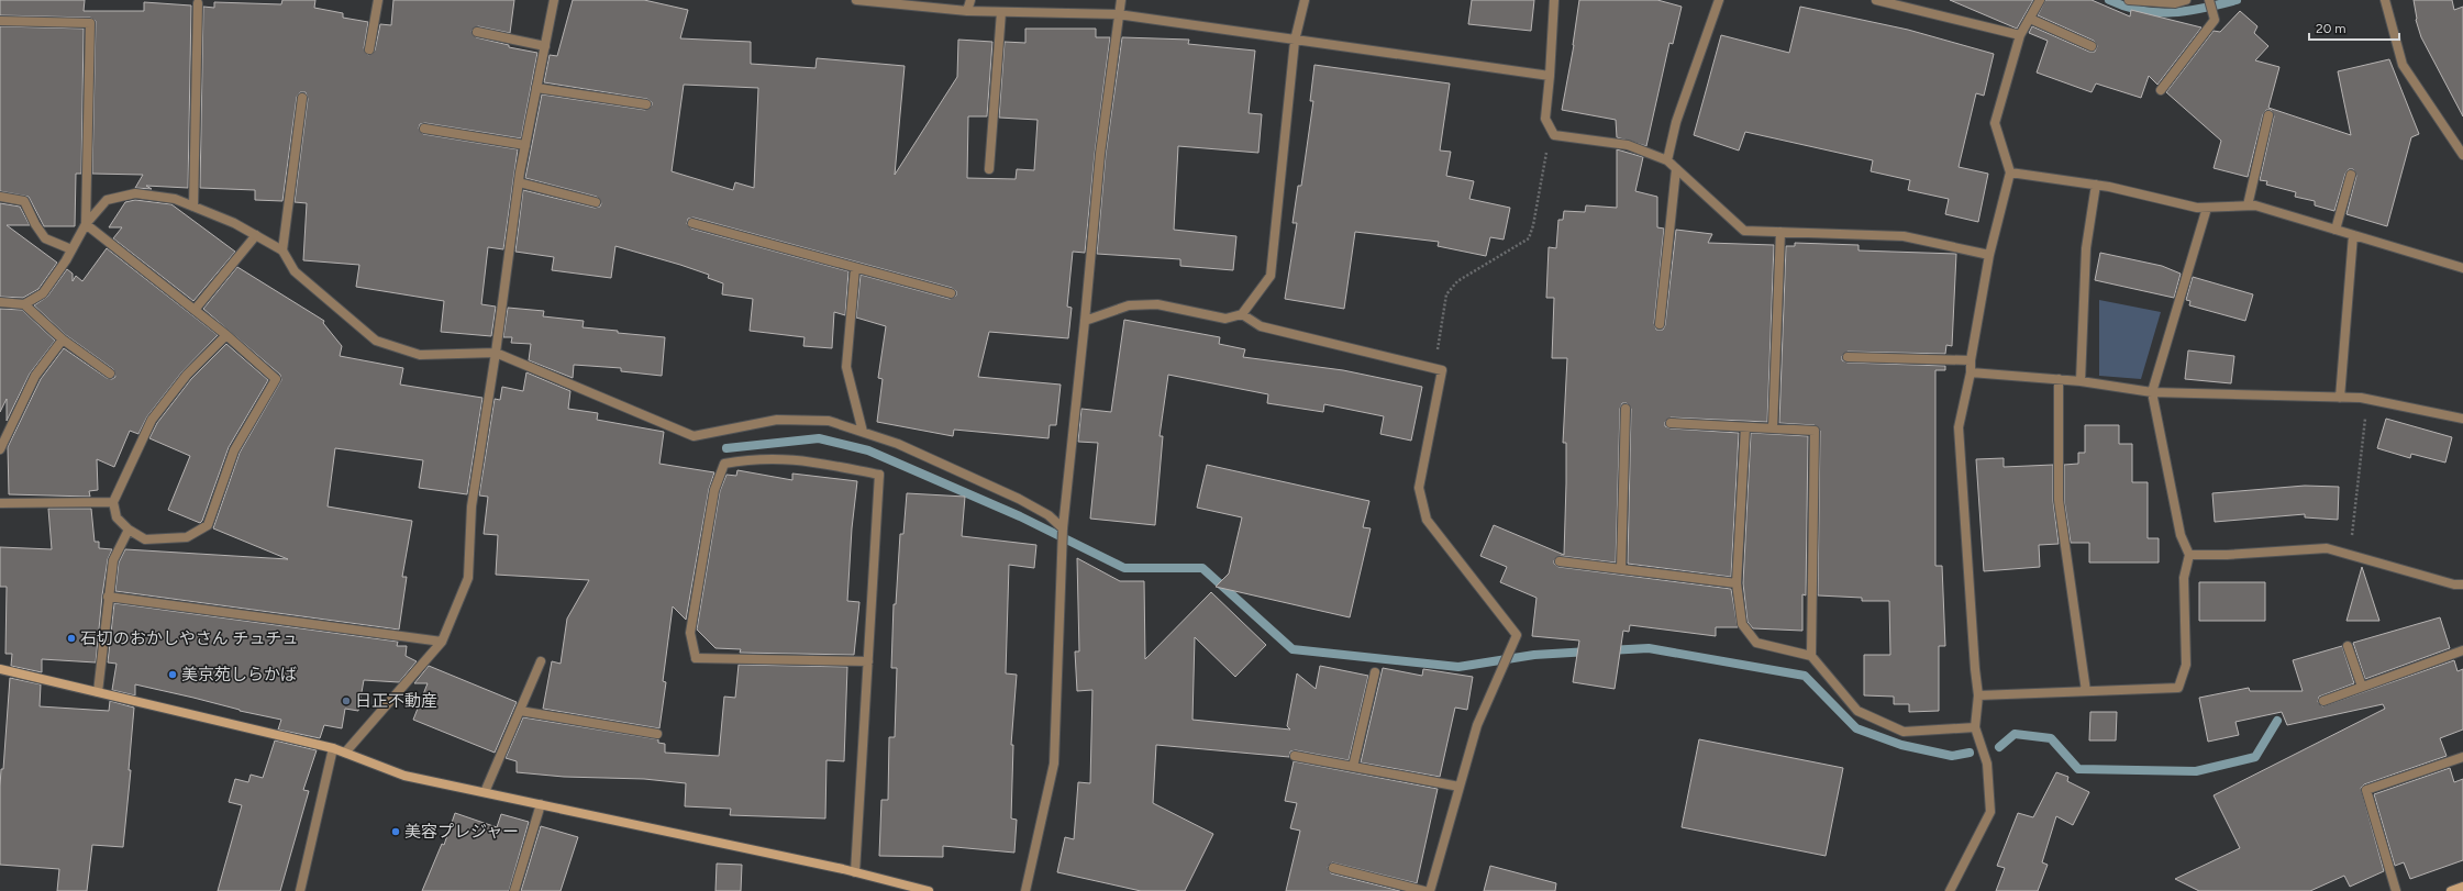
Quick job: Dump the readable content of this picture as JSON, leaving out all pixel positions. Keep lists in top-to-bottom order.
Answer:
{
  "places": [
    "石切のおかしやさん チュチュ",
    "美京苑しらかば",
    "日正不動産",
    "美容プレジャー"
  ],
  "scale_bar": "20 m"
}
